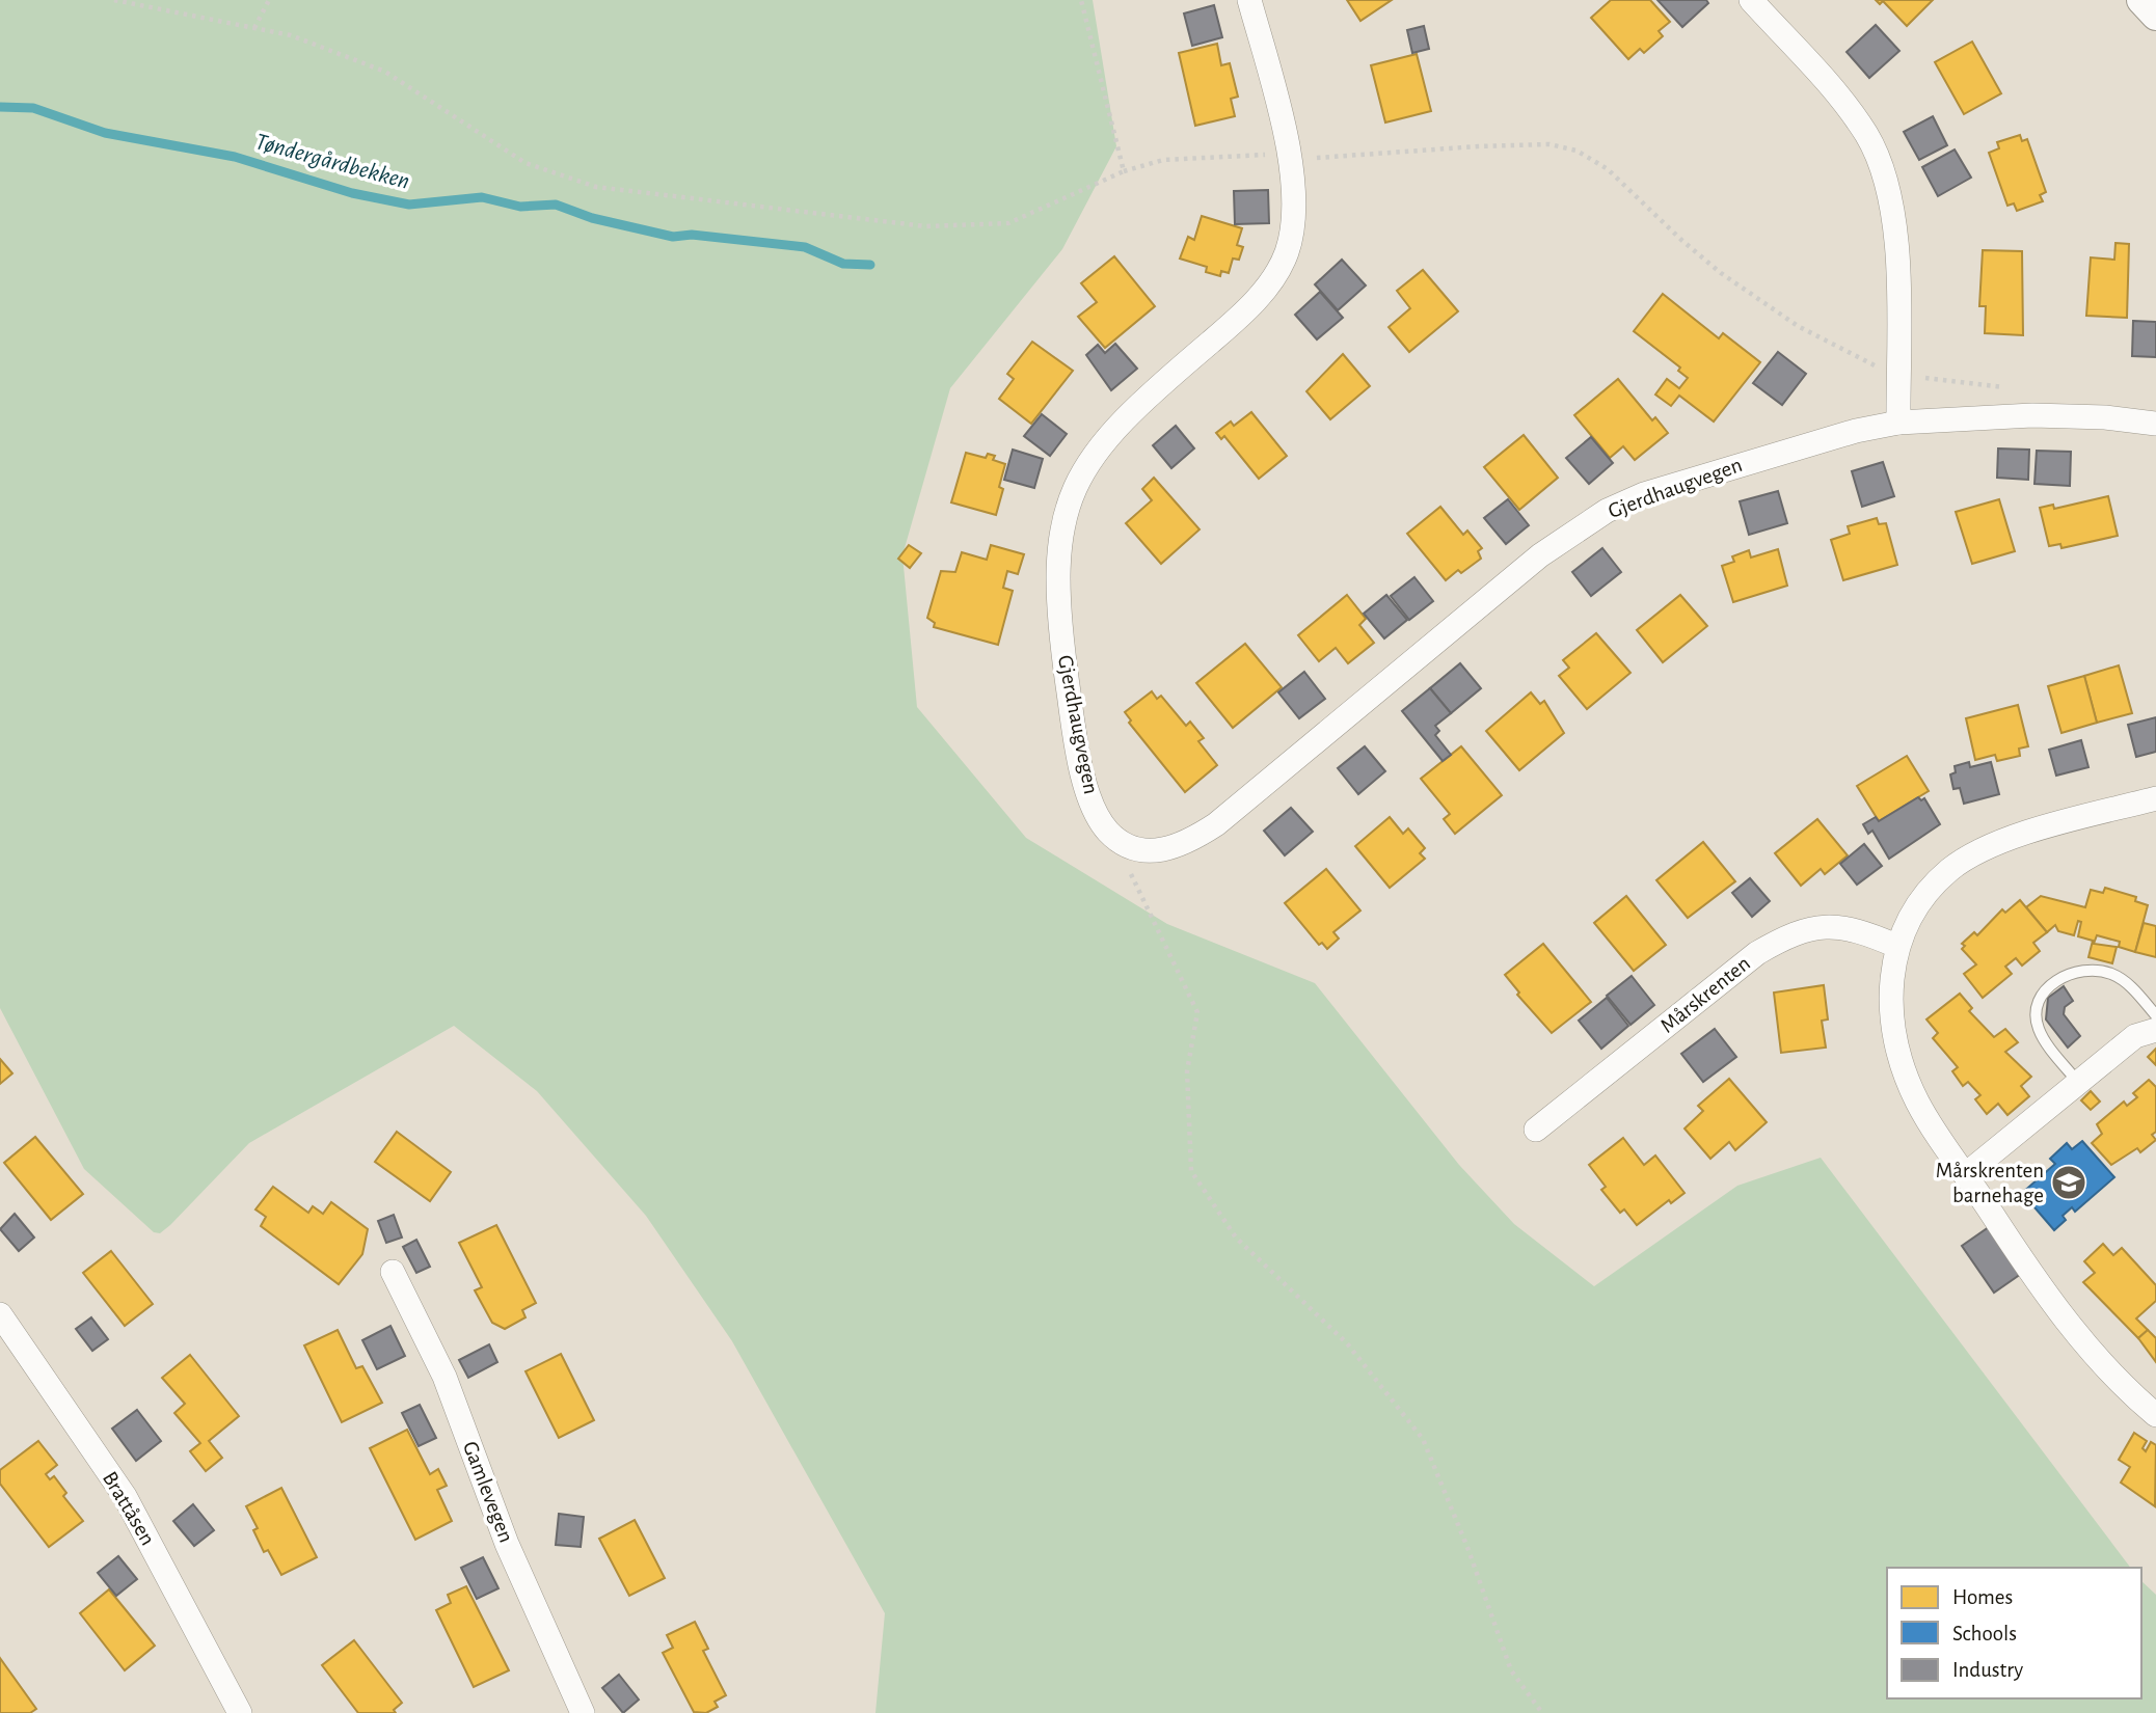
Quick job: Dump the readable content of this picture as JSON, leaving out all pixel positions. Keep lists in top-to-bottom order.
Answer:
{
  "streets": {
    "street": [
      "Gjerdhaugvegen",
      "Mårskrenten",
      "Gamlevegen",
      "Brattåsen"
    ]
  },
  "water": ["Tøndergårdbekken"],
  "places": {
    "school or university": ["Mårskrenten barnehage"]
  },
  "legend": ["Homes", "Schools", "Industry"]
}
